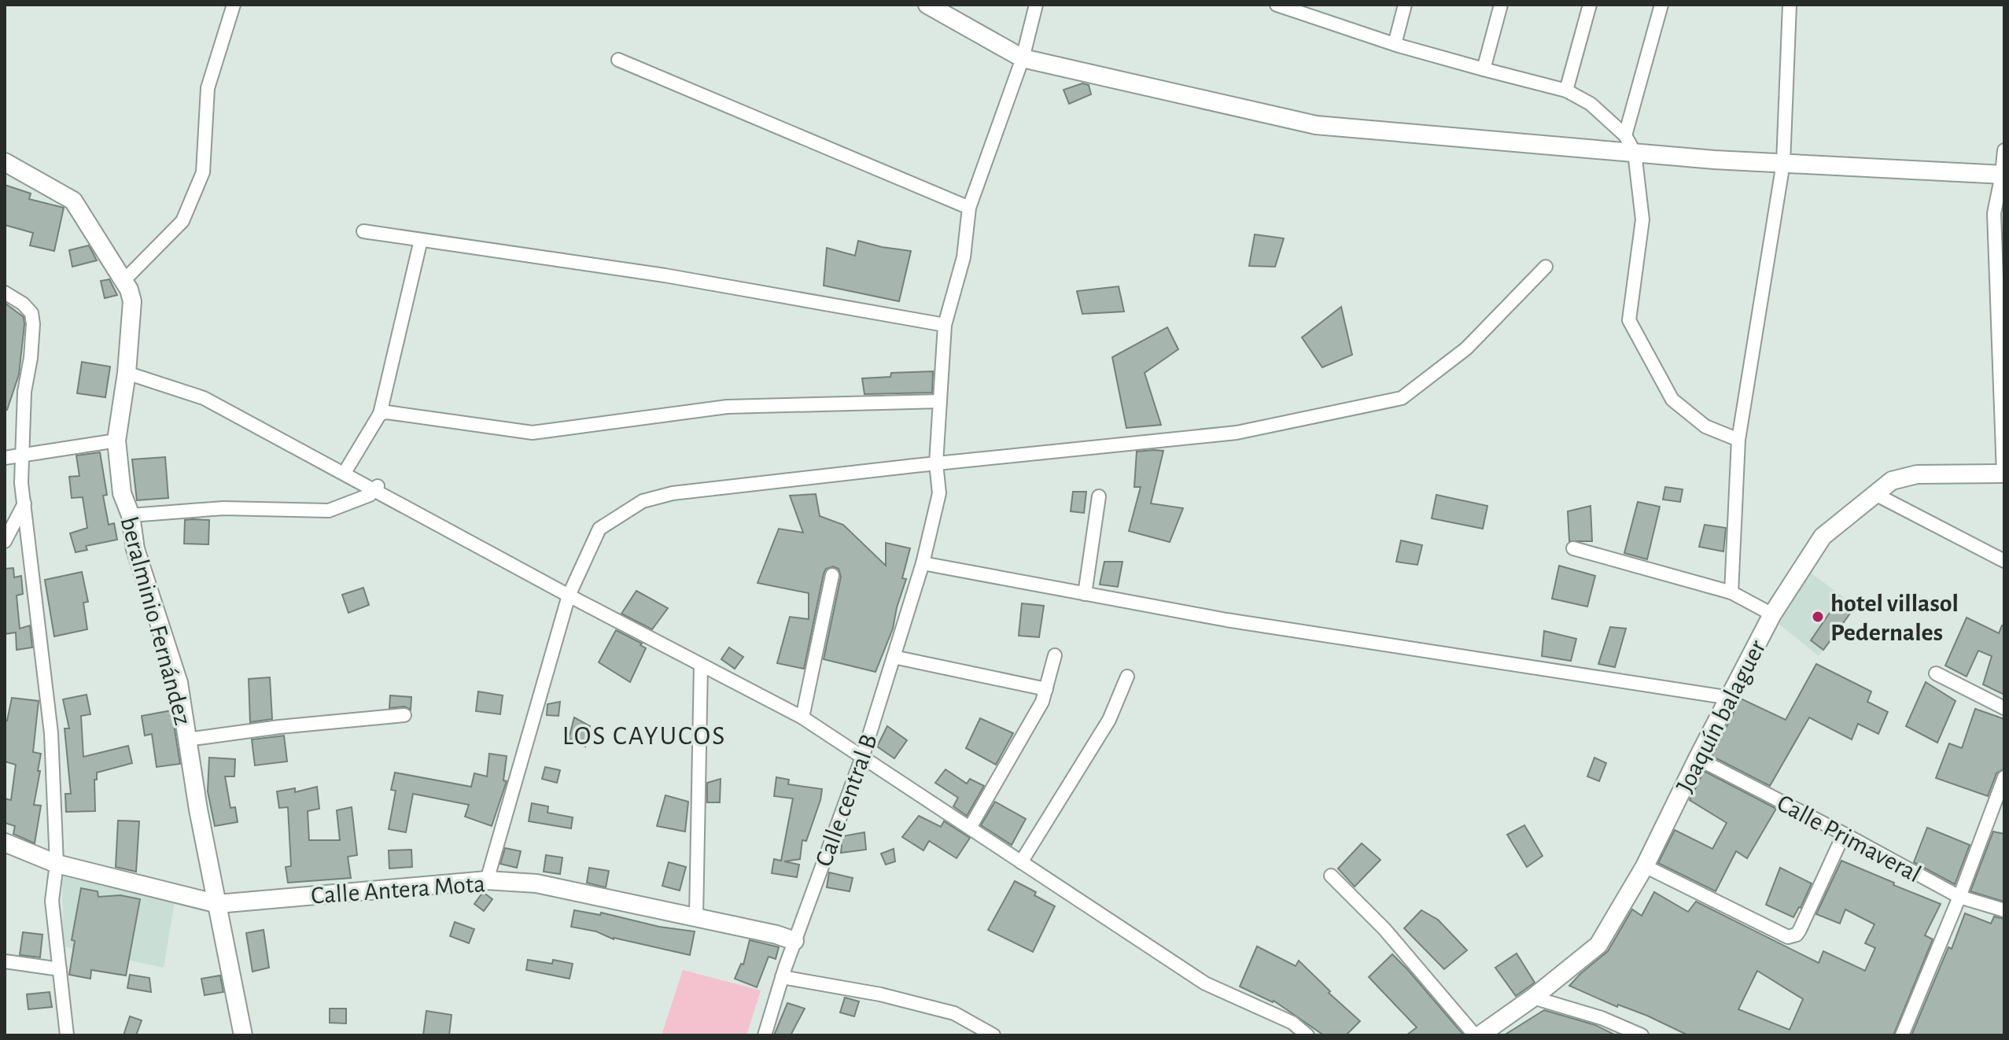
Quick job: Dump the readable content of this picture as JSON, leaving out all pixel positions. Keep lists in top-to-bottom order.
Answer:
{
  "streets": {
    "main road": ["beralminio Fernández", "Joaquín balaguer", "Calle Antera Mota"],
    "street": ["Calle central B", "Calle Primaveral"]
  },
  "crossings": [
    ["beralminio Fernández", "Calle Antera Mota"],
    ["Joaquín balaguer", "Calle Primaveral"],
    ["Calle central B", "Calle Antera Mota"]
  ],
  "districts": ["LOS CAYUCOS"],
  "places": ["hotel villasol Pedernales"]
}
